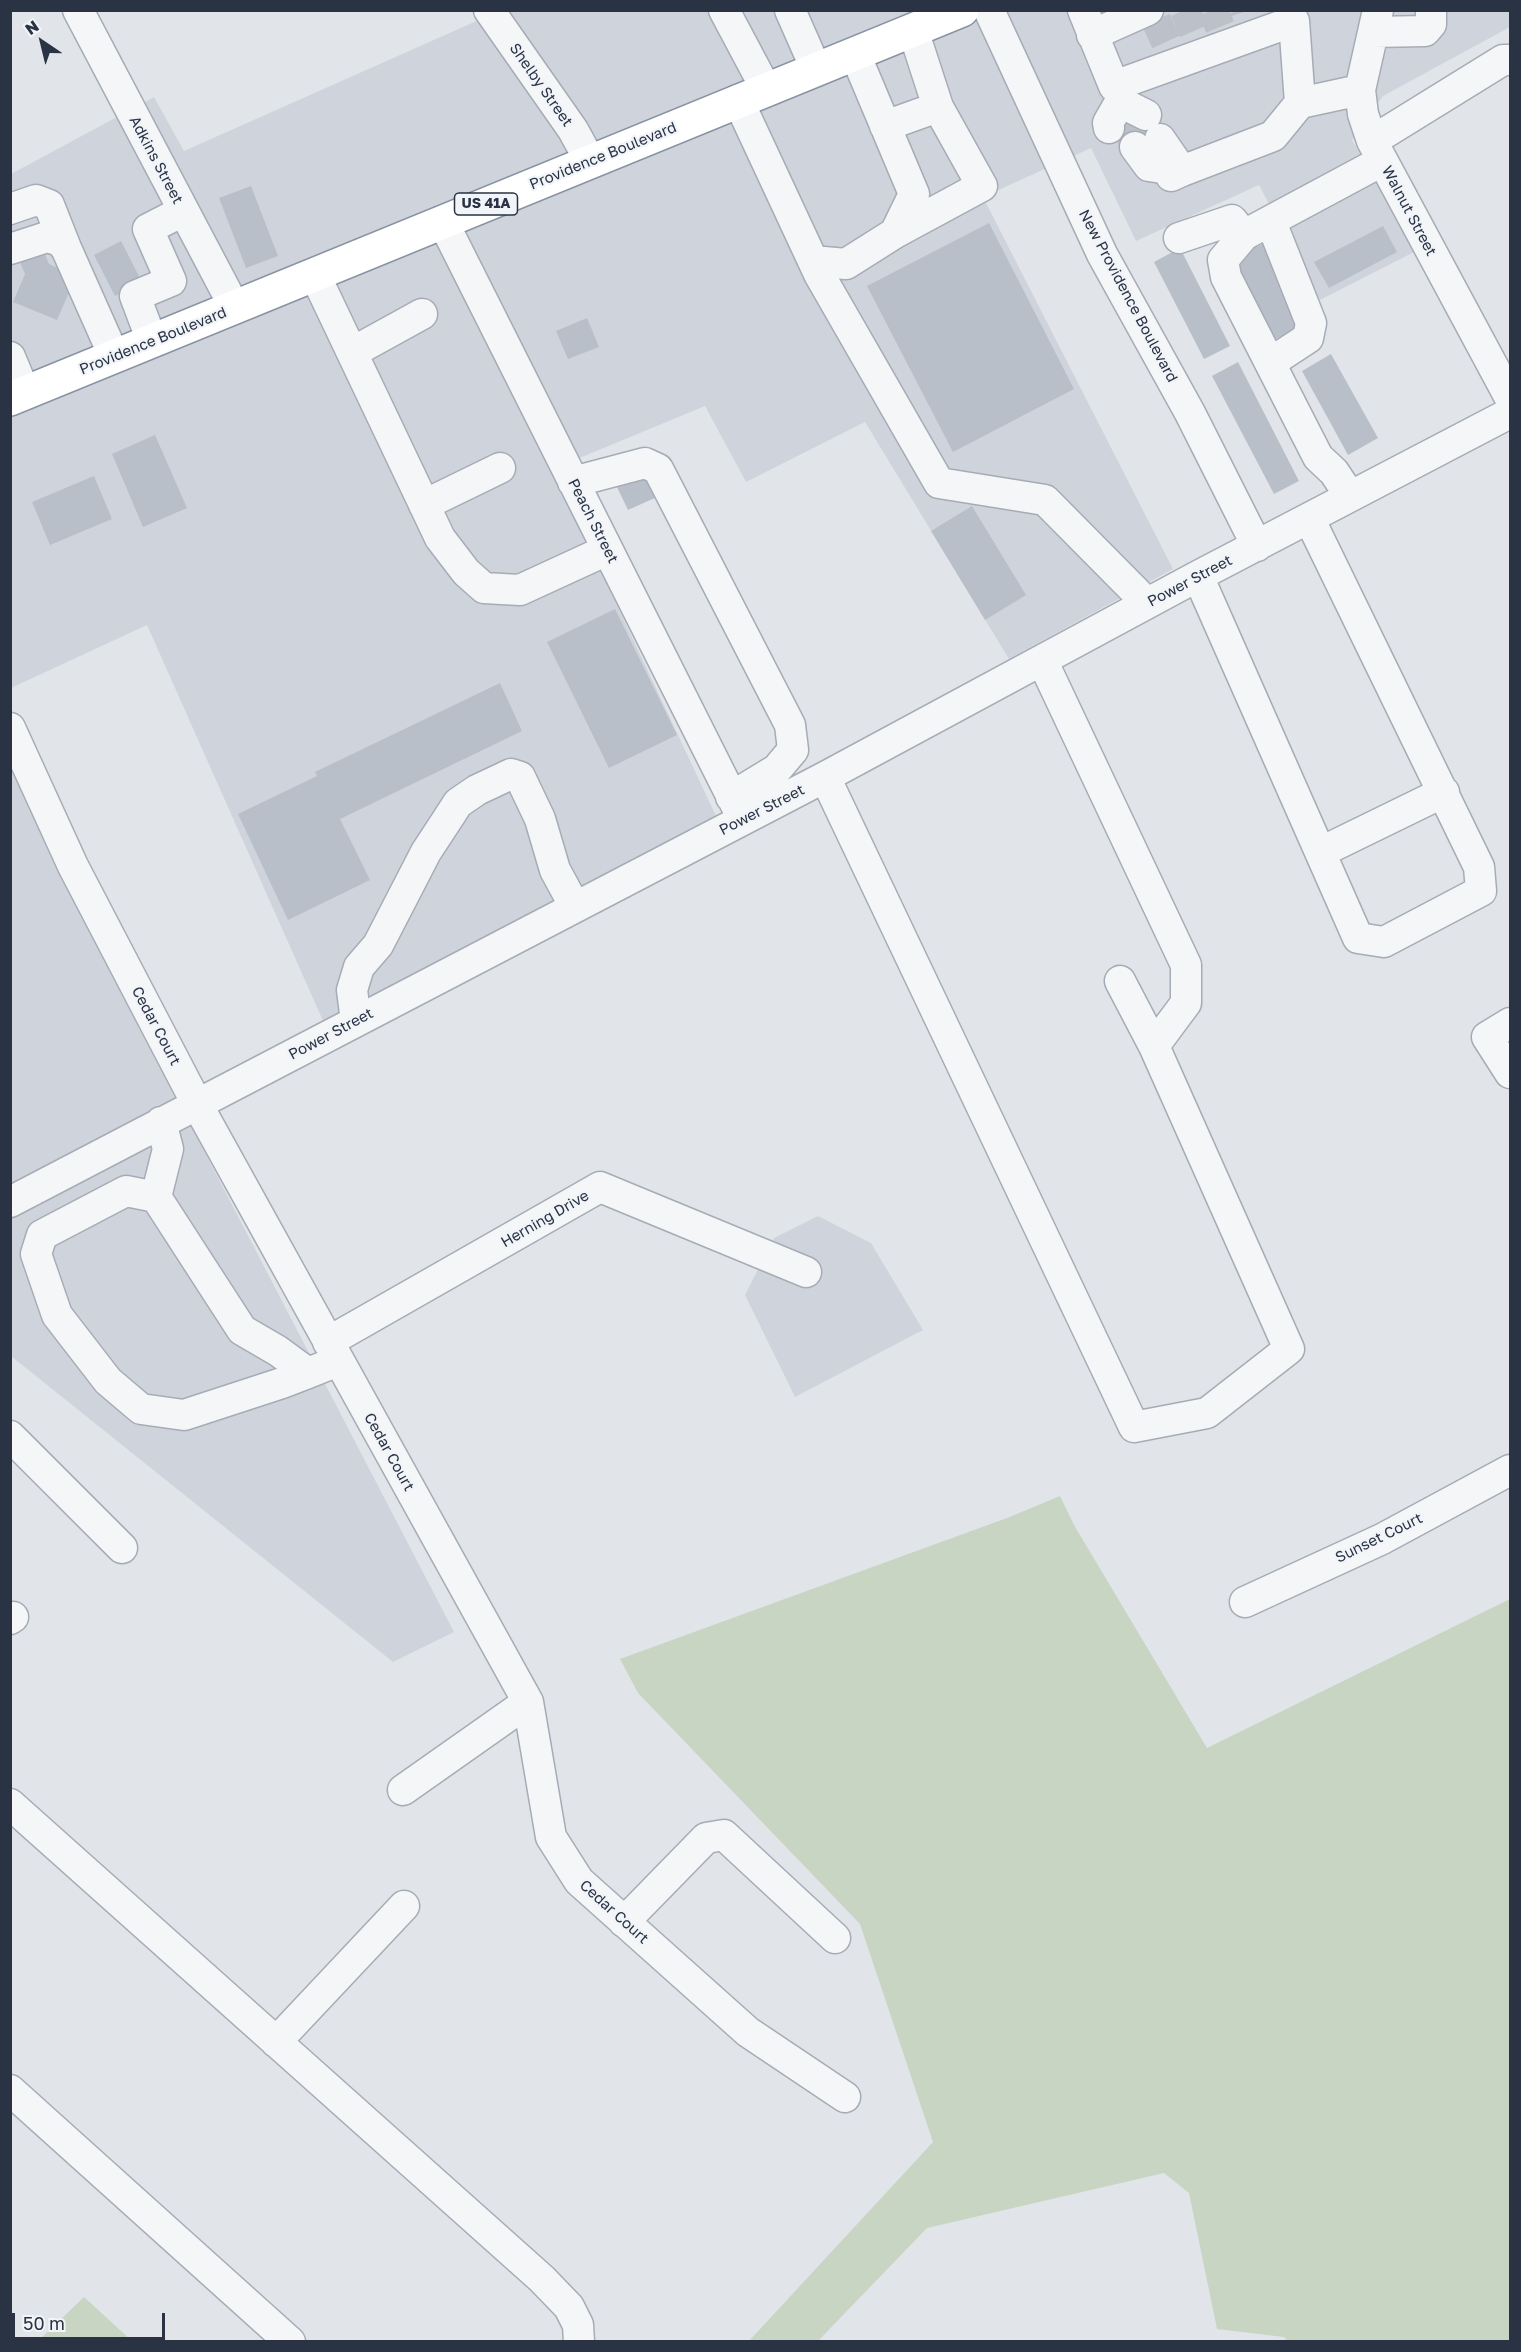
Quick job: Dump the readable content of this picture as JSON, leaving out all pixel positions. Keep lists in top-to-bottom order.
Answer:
{
  "streets": {
    "highway": ["Providence Boulevard", "US 41A"],
    "street": [
      "Shelby Street",
      "Adkins Street",
      "Walnut Street",
      "New Providence Boulevard",
      "Peach Street",
      "Power Street",
      "Cedar Court",
      "Herning Drive",
      "Sunset Court"
    ]
  },
  "crossings": [
    ["Shelby Street", "Providence Boulevard"],
    ["Providence Boulevard", "Adkins Street"],
    ["Providence Boulevard", "Peach Street"],
    ["New Providence Boulevard", "Power Street"],
    ["Peach Street", "Power Street"],
    ["Power Street", "Cedar Court"],
    ["Cedar Court", "Herning Drive"]
  ],
  "scale_bar": "50 m",
  "north": "top left"
}
